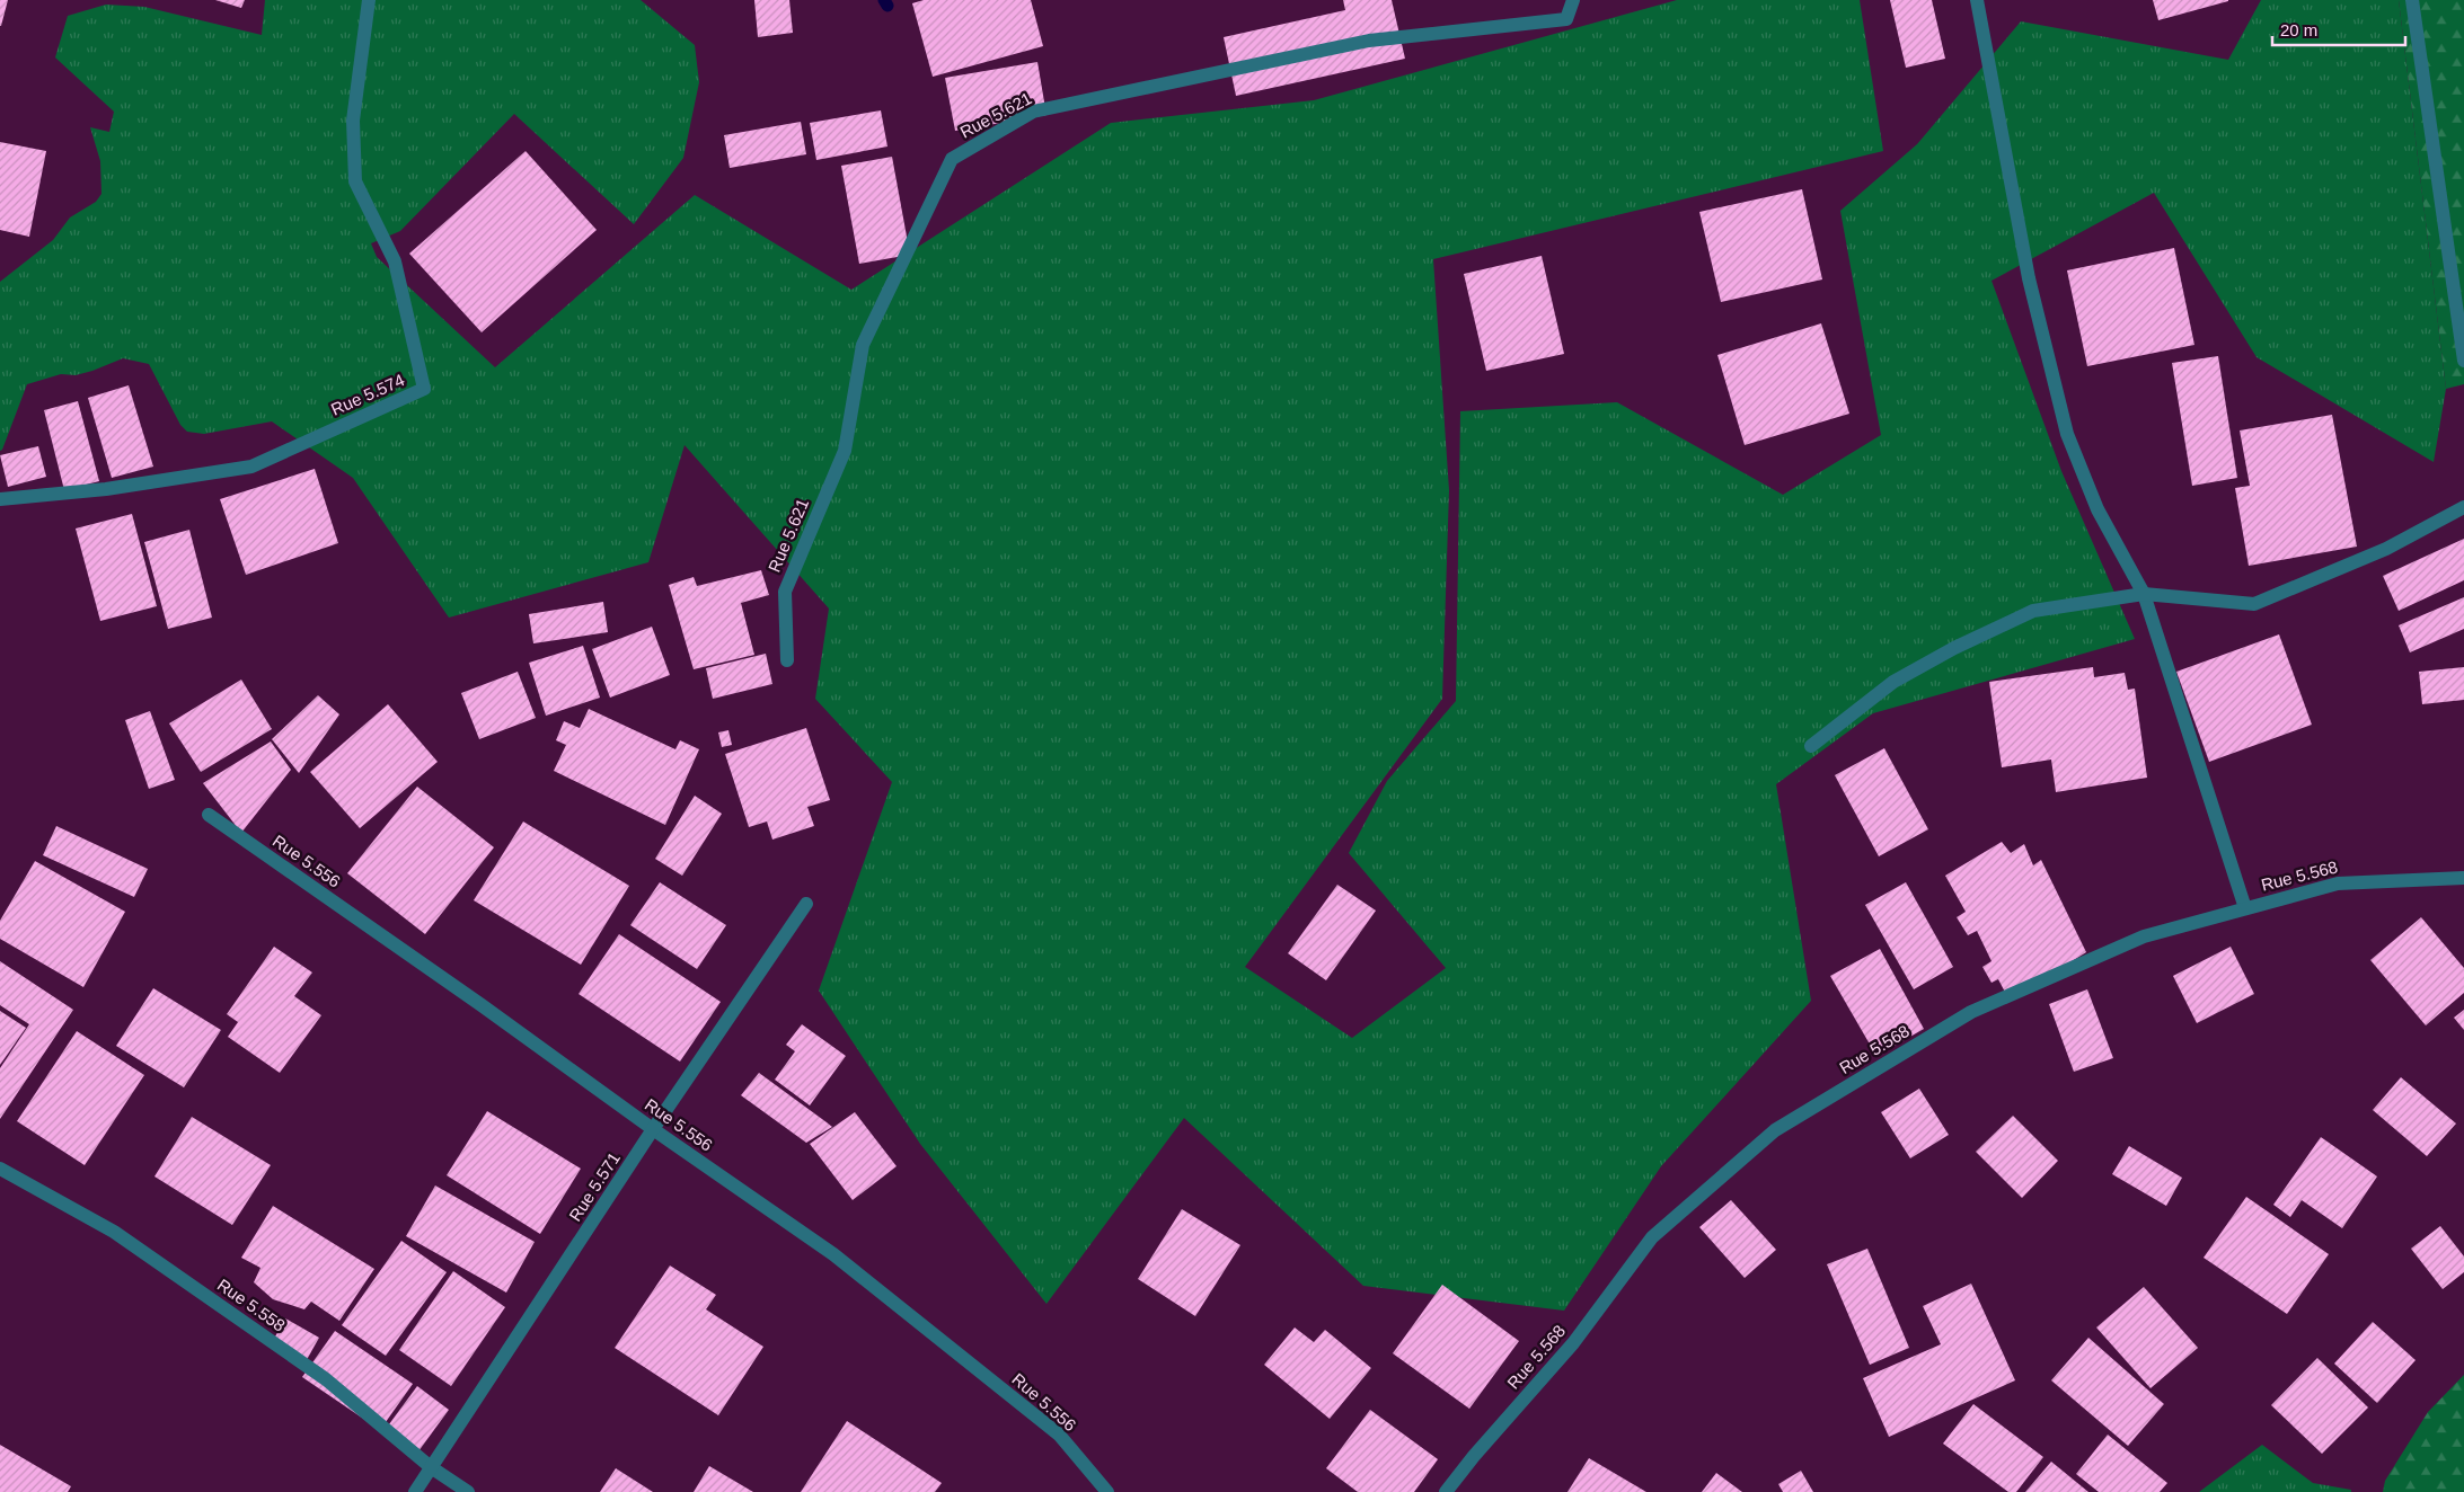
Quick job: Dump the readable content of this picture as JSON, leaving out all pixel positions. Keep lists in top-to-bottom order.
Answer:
{
  "streets": {
    "street": [
      "Rue 5.621",
      "Rue 5.574",
      "Rue 5.556",
      "Rue 5.568",
      "Rue 5.571",
      "Rue 5.558"
    ]
  },
  "crossings": [
    ["Rue 5.556", "Rue 5.571"],
    ["Rue 5.571", "Rue 5.558"]
  ],
  "scale_bar": "20 m"
}
